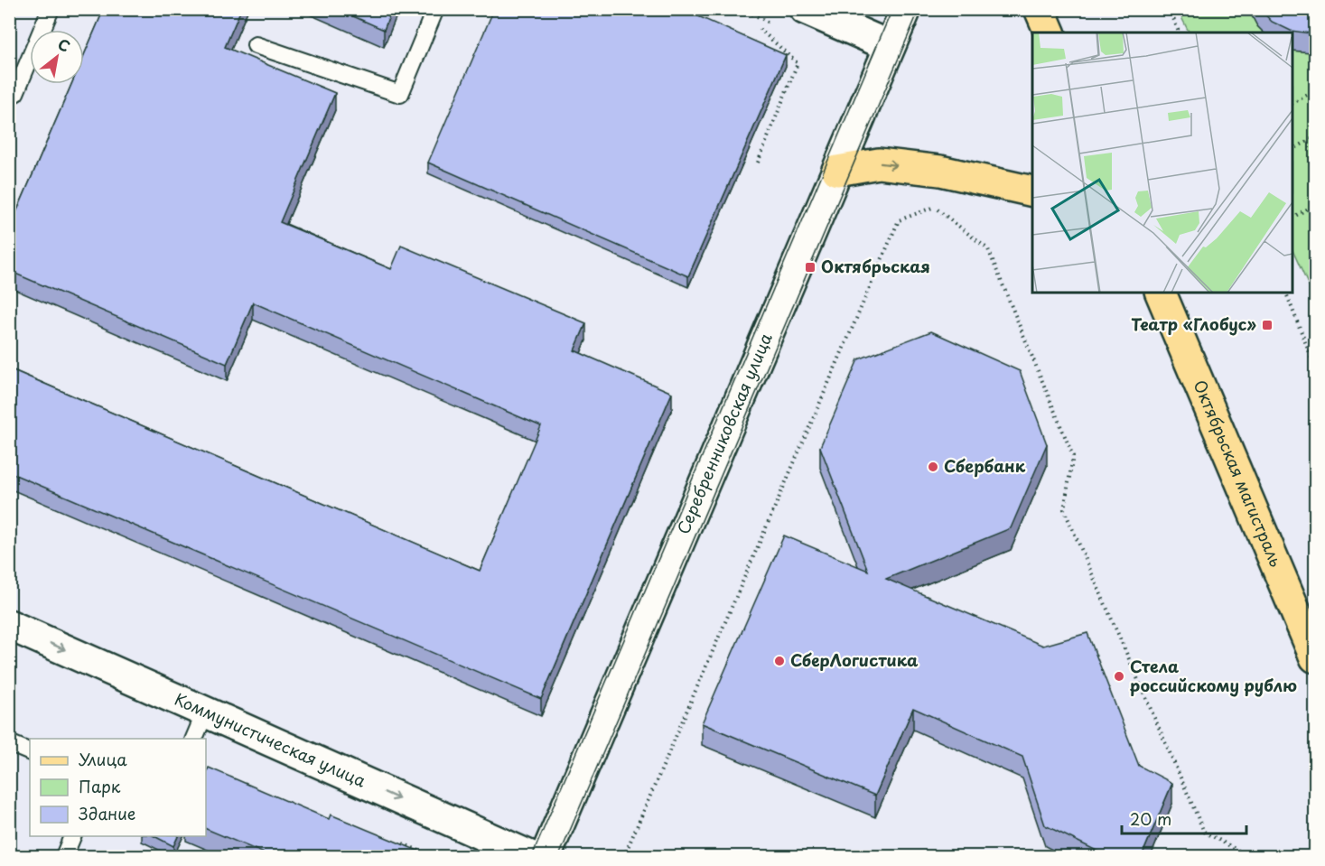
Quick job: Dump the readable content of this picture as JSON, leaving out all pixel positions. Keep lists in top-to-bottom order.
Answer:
{
  "streets": {
    "main road": ["Октябрьская магистраль"],
    "street": ["Серебренниковская улица", "Коммунистическая улица"]
  },
  "one_way": ["Коммунистическая улица"],
  "places": {
    "transit": ["Октябрьская", "Театр «Глобус»"],
    "other": ["Сбербанк", "СберЛогистика", "Стела российскому рублю"]
  },
  "legend": ["Улица", "Парк", "Здание"],
  "scale_bar": "20 m",
  "north": "top right"
}
